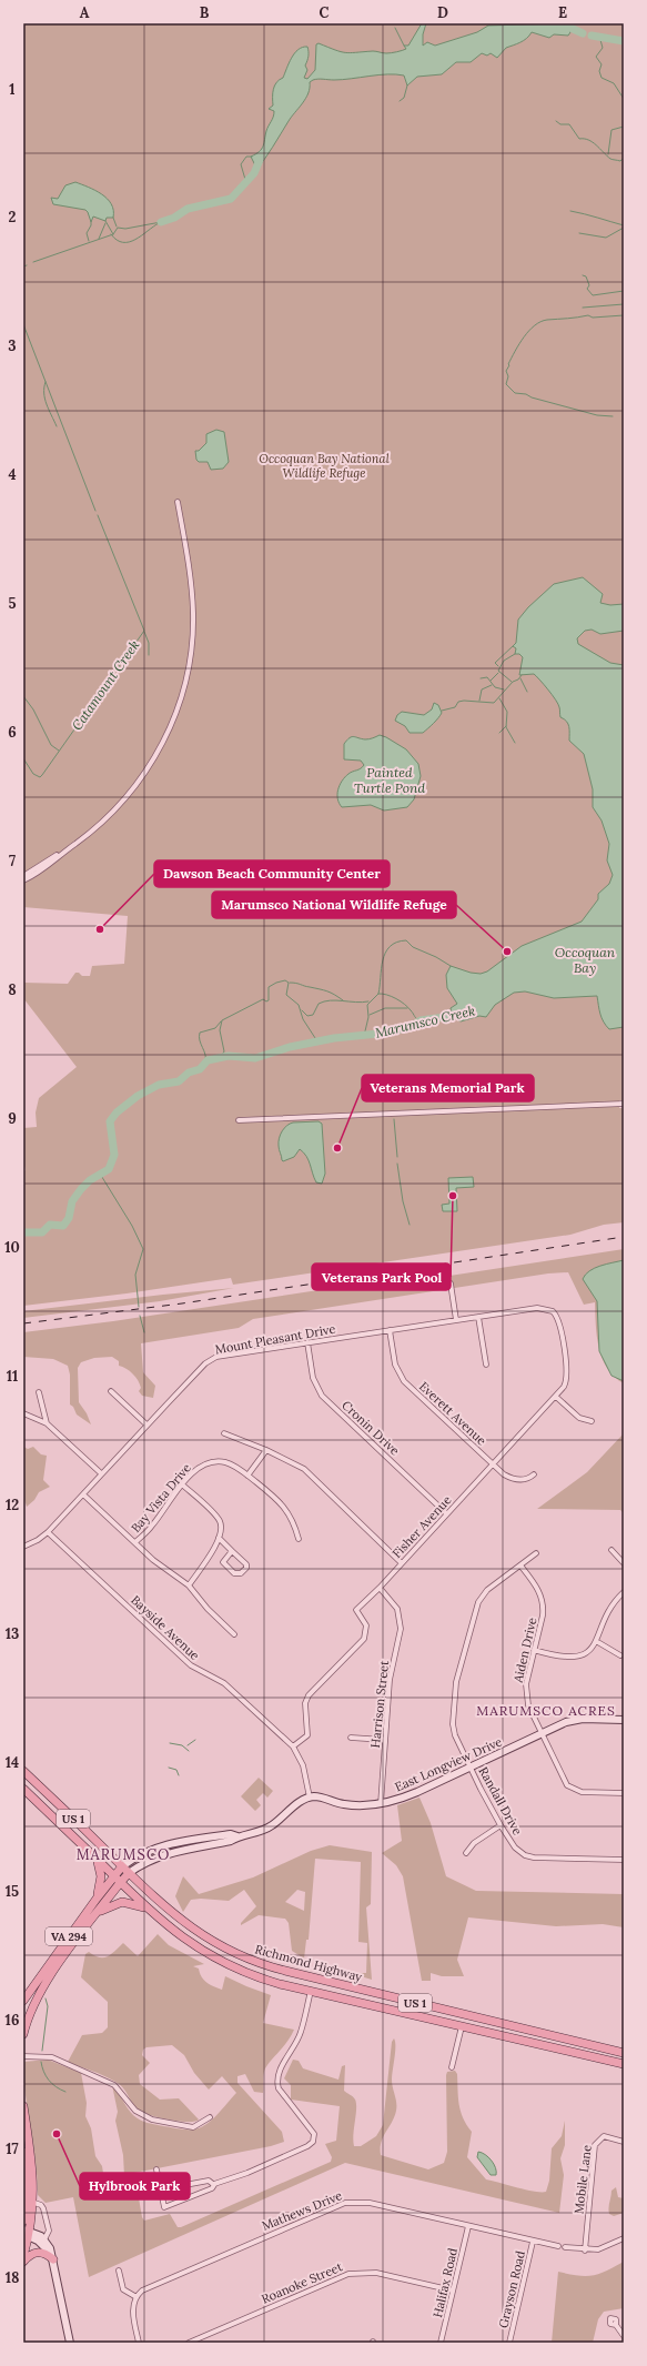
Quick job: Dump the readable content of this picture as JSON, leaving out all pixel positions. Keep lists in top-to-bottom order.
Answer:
{
  "streets": {
    "main road": ["US 1", "VA 294", "Richmond Highway"],
    "street": [
      "Mount Pleasant Drive",
      "Everett Avenue",
      "Cronin Drive",
      "Bay Vista Drive",
      "Fisher Avenue",
      "Bayside Avenue",
      "Aiden Drive",
      "Harrison Street",
      "East Longview Drive",
      "Randall Drive",
      "Mobile Lane",
      "Mathews Drive",
      "Roanoke Street",
      "Halifax Road",
      "Grayson Road"
    ]
  },
  "crossings": [
    ["Mount Pleasant Drive", "Everett Avenue"],
    ["Mount Pleasant Drive", "Cronin Drive"],
    ["Mount Pleasant Drive", "Fisher Avenue"],
    ["Mount Pleasant Drive", "Bayside Avenue"],
    ["Everett Avenue", "Fisher Avenue"],
    ["Cronin Drive", "Fisher Avenue"],
    ["Fisher Avenue", "Bayside Avenue"],
    ["Fisher Avenue", "Harrison Street"],
    ["Bayside Avenue", "East Longview Drive"],
    ["Aiden Drive", "East Longview Drive"],
    ["Aiden Drive", "Randall Drive"],
    ["Harrison Street", "East Longview Drive"],
    ["East Longview Drive", "Randall Drive"],
    ["VA 294", "Richmond Highway"],
    ["Mathews Drive", "Halifax Road"],
    ["Mathews Drive", "Grayson Road"],
    ["Roanoke Street", "Halifax Road"]
  ],
  "districts": ["MARUMSCO ACRES", "MARUMSCO"],
  "water": [
    "Catamount Creek",
    "Painted Turtle Pond",
    "Occoquan Bay",
    "Marumsco Creek"
  ],
  "parks": ["Occoquan Bay National Wildlife Refuge"],
  "places": [
    "Dawson Beach Community Center",
    "Marumsco National Wildlife Refuge",
    "Veterans Memorial Park",
    "Veterans Park Pool",
    "Hylbrook Park"
  ],
  "grid": {
    "columns": [
      "A",
      "B",
      "C",
      "D",
      "E"
    ],
    "rows": [
      "1",
      "2",
      "3",
      "4",
      "5",
      "6",
      "7",
      "8",
      "9",
      "10",
      "11",
      "12",
      "13",
      "14",
      "15",
      "16",
      "17",
      "18"
    ]
  }
}
